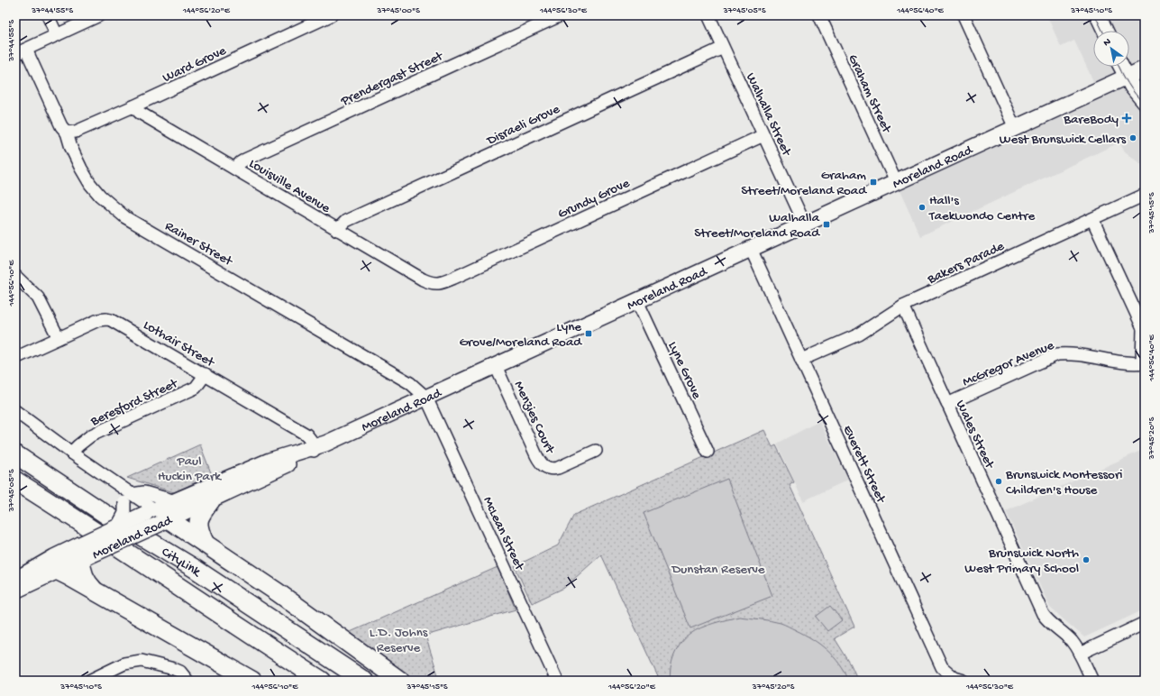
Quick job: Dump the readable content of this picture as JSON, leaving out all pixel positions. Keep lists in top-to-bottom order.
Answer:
{
  "streets": {
    "highway": ["CityLink"],
    "main road": ["Moreland Road"],
    "street": [
      "Ward Grove",
      "Prendergast Street",
      "Graham Street",
      "Walhalla Street",
      "Disraeli Grove",
      "Louisville Avenue",
      "Grundy Grove",
      "Rainer Street",
      "Bakers Parade",
      "Lothair Street",
      "McGregor Avenue",
      "Lyne Grove",
      "Beresford Street",
      "Menzies Court",
      "Wales Street",
      "Everett Street",
      "McLean Street"
    ]
  },
  "crossings": [
    ["Ward Grove", "Louisville Avenue"],
    ["Ward Grove", "Rainer Street"],
    ["Prendergast Street", "Louisville Avenue"],
    ["Graham Street", "Moreland Road"],
    ["Walhalla Street", "Disraeli Grove"],
    ["Walhalla Street", "Moreland Road"],
    ["Walhalla Street", "Grundy Grove"],
    ["Disraeli Grove", "Louisville Avenue"],
    ["Moreland Road", "Rainer Street"],
    ["Moreland Road", "Lothair Street"],
    ["Moreland Road", "Lyne Grove"],
    ["Moreland Road", "Menzies Court"],
    ["Moreland Road", "Everett Street"],
    ["Moreland Road", "McLean Street"],
    ["Louisville Avenue", "Grundy Grove"],
    ["Rainer Street", "McLean Street"],
    ["Bakers Parade", "Wales Street"],
    ["Bakers Parade", "Everett Street"],
    ["Lothair Street", "Beresford Street"],
    ["McGregor Avenue", "Wales Street"]
  ],
  "parks": ["Paul Huckin Park", "Dunstan Reserve", "L.D. Johns Reserve"],
  "places": {
    "health": ["BareBody"],
    "other": [
      "West Brunswick Cellars",
      "Hall's Taekwondo Centre",
      "Brunswick Montessori Children's House",
      "Brunswick North West Primary School"
    ],
    "transit": ["Graham Street/Moreland Road", "Walhalla Street/Moreland Road", "Lyne Grove/Moreland Road"]
  },
  "north": "top left",
  "coordinates": [
    "37°44'55\"S",
    "144°56'20\"E",
    "37°45'00\"S",
    "144°56'30\"E",
    "37°45'05\"S",
    "144°56'40\"E",
    "37°45'10\"S",
    "37°45'15\"S",
    "144°56'10\"E",
    "37°45'20\"S"
  ]
}
